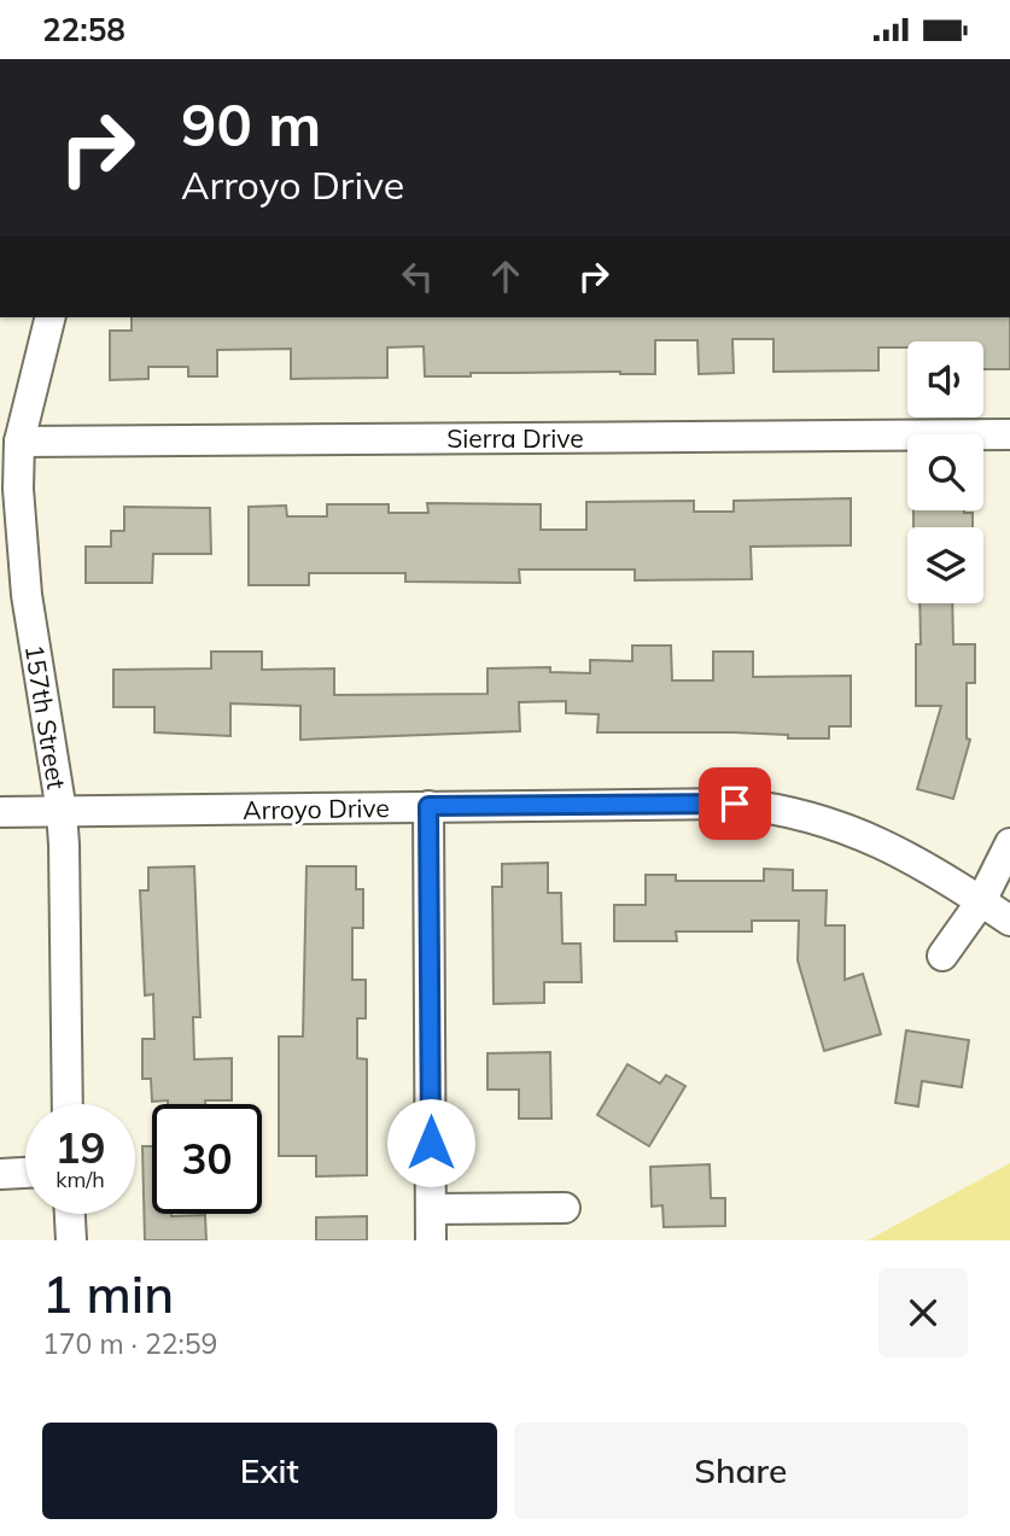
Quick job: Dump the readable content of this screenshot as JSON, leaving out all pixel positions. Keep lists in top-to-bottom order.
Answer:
{
  "streets": {
    "street": ["Sierra Drive", "157th Street", "Arroyo Drive"]
  },
  "crossings": [
    ["Sierra Drive", "157th Street"],
    ["157th Street", "Arroyo Drive"]
  ],
  "page": {
    "status": "22:58",
    "turn": ["90 m", "Arroyo Drive"],
    "speed": "19 km/h",
    "limit": "30",
    "heading": ["1 min", "170 m · 22:59"],
    "buttons": ["Exit", "Share"]
  }
}
